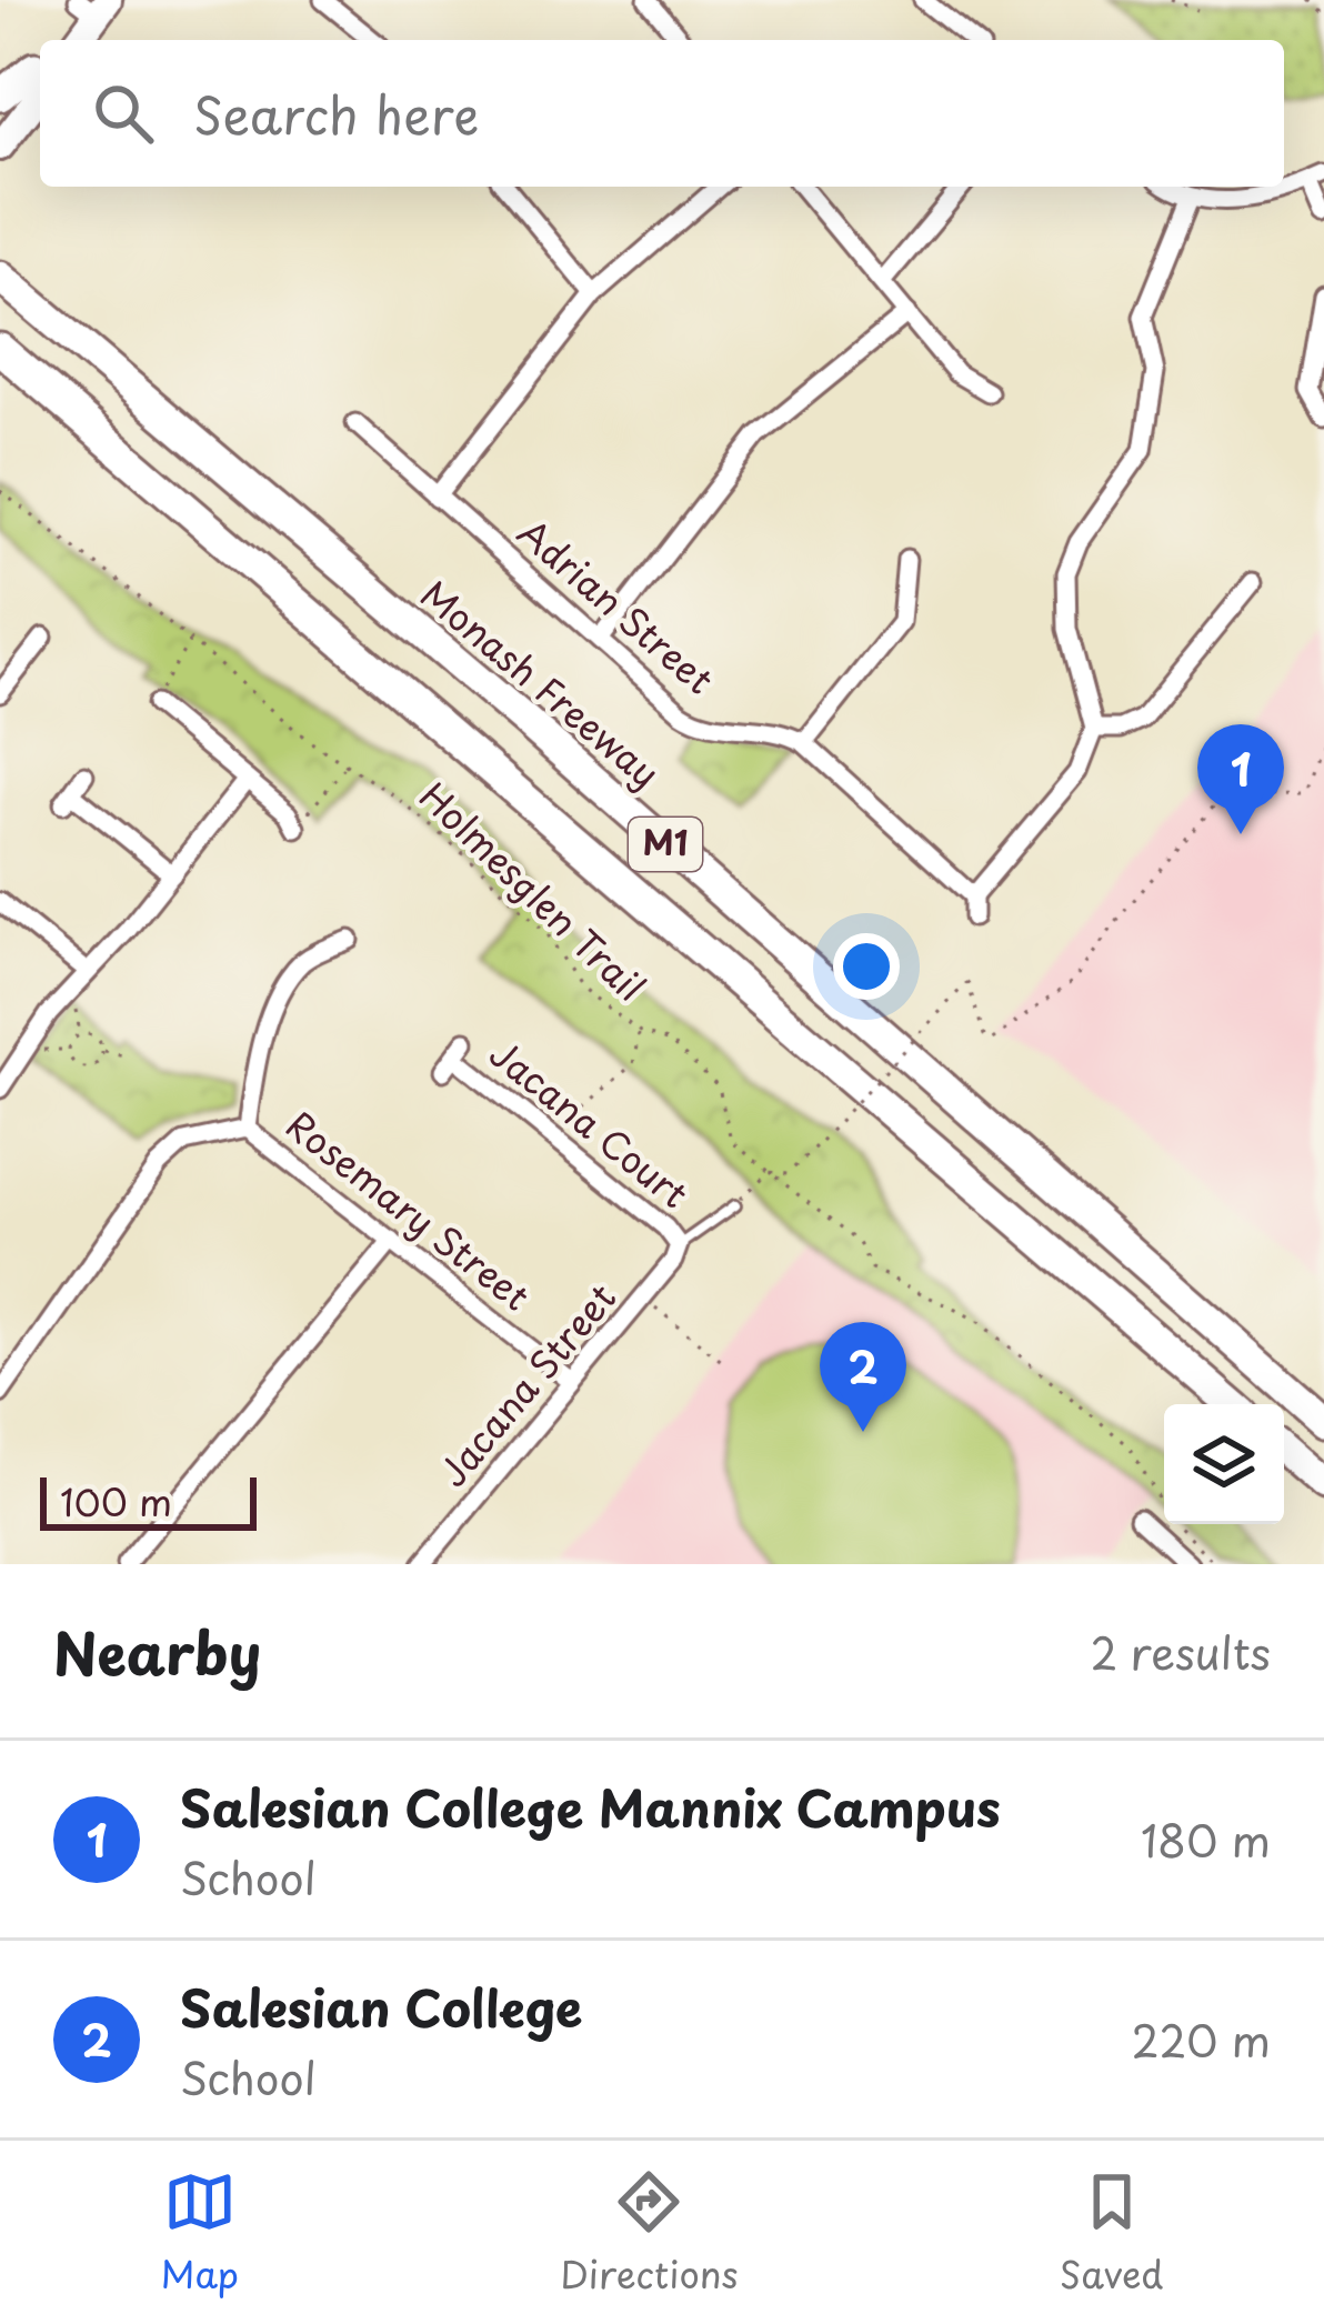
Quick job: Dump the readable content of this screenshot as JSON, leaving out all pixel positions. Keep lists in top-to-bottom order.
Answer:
{
  "streets": {
    "highway": ["Monash Freeway", "M1"],
    "street": [
      "Adrian Street",
      "Jacana Court",
      "Rosemary Street",
      "Jacana Street"
    ],
    "path": ["Holmesglen Trail"]
  },
  "crossings": [
    ["Jacana Court", "Jacana Street"],
    ["Rosemary Street", "Jacana Street"]
  ],
  "scale_bar": "100 m",
  "page": {
    "search": "Search here",
    "pins": ["1", "2"],
    "scale": "100 m",
    "heading": ["Nearby", "2 results"],
    "list": [
      {
        "mark": "1",
        "name": "Salesian College Mannix Campus",
        "note": "School",
        "value": "180 m"
      },
      {
        "mark": "2",
        "name": "Salesian College",
        "note": "School",
        "value": "220 m"
      }
    ],
    "nav": ["Map", "Directions", "Saved"]
  }
}
